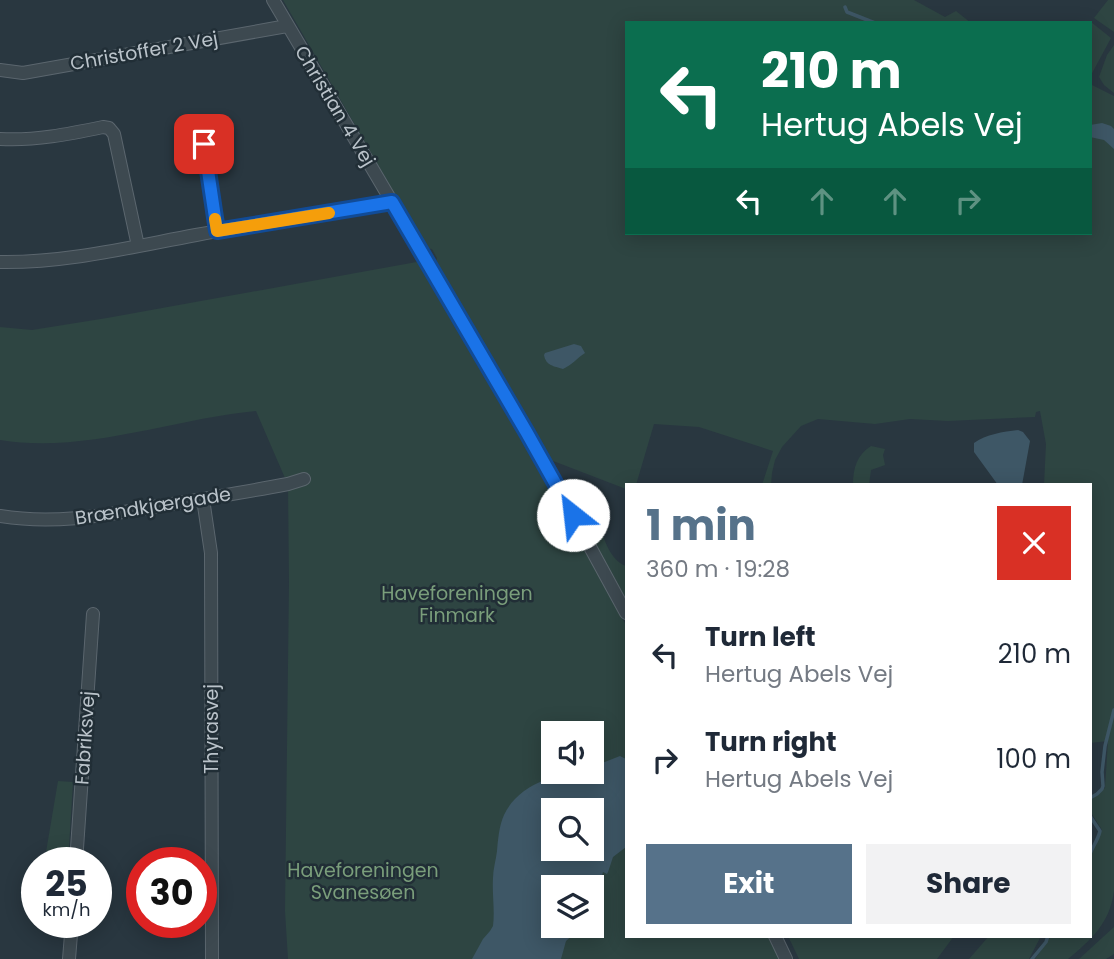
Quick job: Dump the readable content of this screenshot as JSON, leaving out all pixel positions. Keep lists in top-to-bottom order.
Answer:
{
  "streets": {
    "street": [
      "Christoffer 2 Vej",
      "Christian 4 Vej",
      "Brændkjærgade",
      "Thyrasvej",
      "Fabriksvej"
    ]
  },
  "crossings": [
    ["Christoffer 2 Vej", "Christian 4 Vej"],
    ["Brændkjærgade", "Thyrasvej"]
  ],
  "parks": ["Haveforeningen Finmark", "Haveforeningen Svanesøen"],
  "page": {
    "turn": ["210 m", "Hertug Abels Vej"],
    "heading": ["1 min", "360 m · 19:28"],
    "list": [
      {
        "name": "Turn left",
        "note": "Hertug Abels Vej",
        "value": "210 m"
      },
      {
        "name": "Turn right",
        "note": "Hertug Abels Vej",
        "value": "100 m"
      }
    ],
    "buttons": ["Exit", "Share"],
    "speed": "25 km/h",
    "limit": "30"
  }
}
